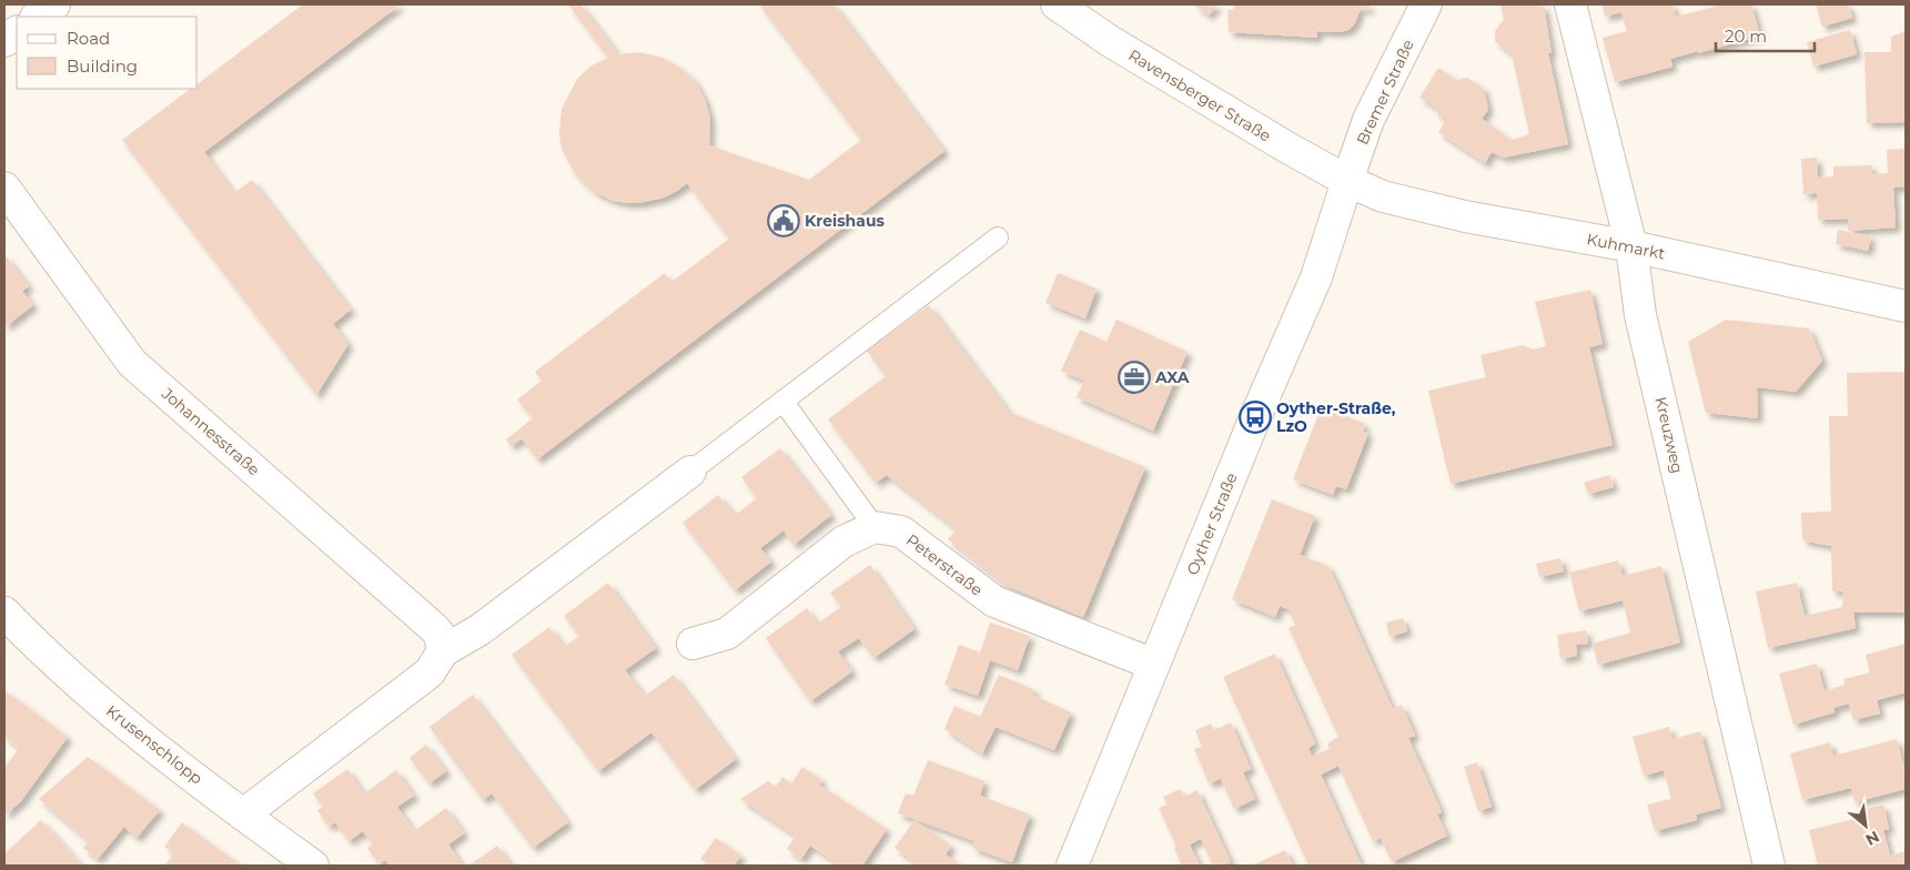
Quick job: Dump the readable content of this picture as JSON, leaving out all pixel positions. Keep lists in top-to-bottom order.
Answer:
{
  "streets": {
    "street": [
      "Bremer Straße",
      "Ravensberger Straße",
      "Kuhmarkt",
      "Johannesstraße",
      "Kreuzweg",
      "Oyther Straße",
      "Peterstraße",
      "Krusenschlopp"
    ]
  },
  "crossings": [
    ["Bremer Straße", "Ravensberger Straße"],
    ["Bremer Straße", "Kuhmarkt"],
    ["Bremer Straße", "Oyther Straße"],
    ["Ravensberger Straße", "Kuhmarkt"],
    ["Ravensberger Straße", "Oyther Straße"],
    ["Kuhmarkt", "Kreuzweg"],
    ["Kuhmarkt", "Oyther Straße"],
    ["Oyther Straße", "Peterstraße"]
  ],
  "places": {
    "public building": ["Kreishaus"],
    "office": ["AXA"],
    "bus stop": ["Oyther-Straße, LzO"]
  },
  "legend": ["Road", "Building"],
  "scale_bar": "20 m",
  "north": "bottom right"
}
